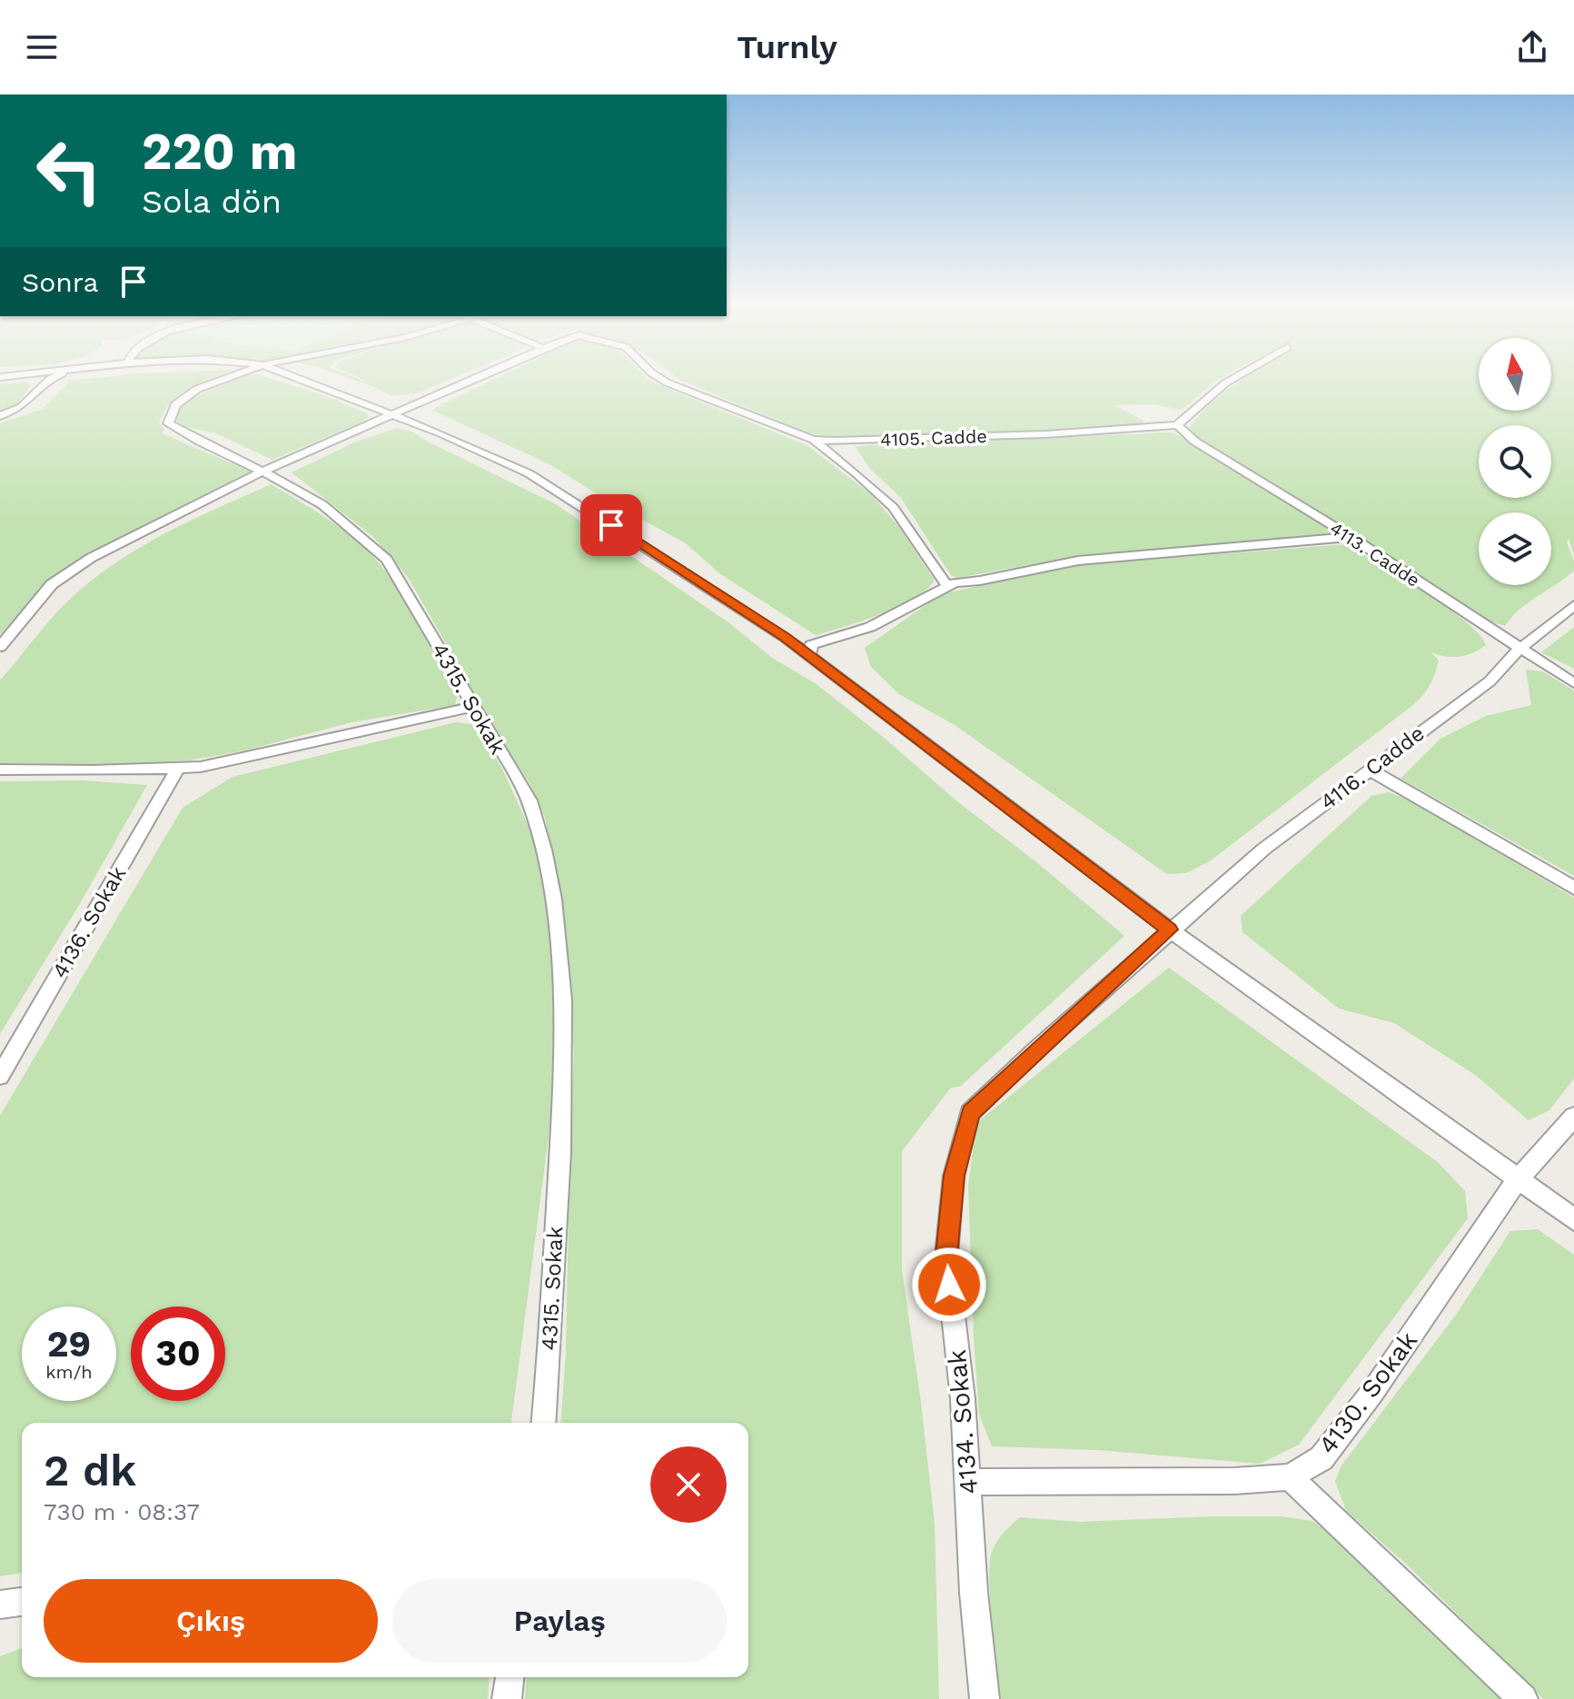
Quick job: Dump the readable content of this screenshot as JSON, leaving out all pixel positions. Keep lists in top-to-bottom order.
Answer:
{
  "streets": {
    "street": [
      "4105. Cadde",
      "4113. Cadde",
      "4315. Sokak",
      "4116. Cadde",
      "4136. Sokak",
      "4130. Sokak",
      "4134. Sokak"
    ]
  },
  "crossings": [
    ["4105. Cadde", "4113. Cadde"],
    ["4113. Cadde", "4116. Cadde"],
    ["4116. Cadde", "4134. Sokak"],
    ["4130. Sokak", "4134. Sokak"]
  ],
  "north": "top",
  "page": {
    "header": "Turnly",
    "turn": ["220 m", "Sola dön"],
    "then": "Sonra",
    "speed": "29 km/h",
    "limit": "30",
    "heading": ["2 dk", "730 m · 08:37"],
    "buttons": ["Çıkış", "Paylaş"]
  }
}
